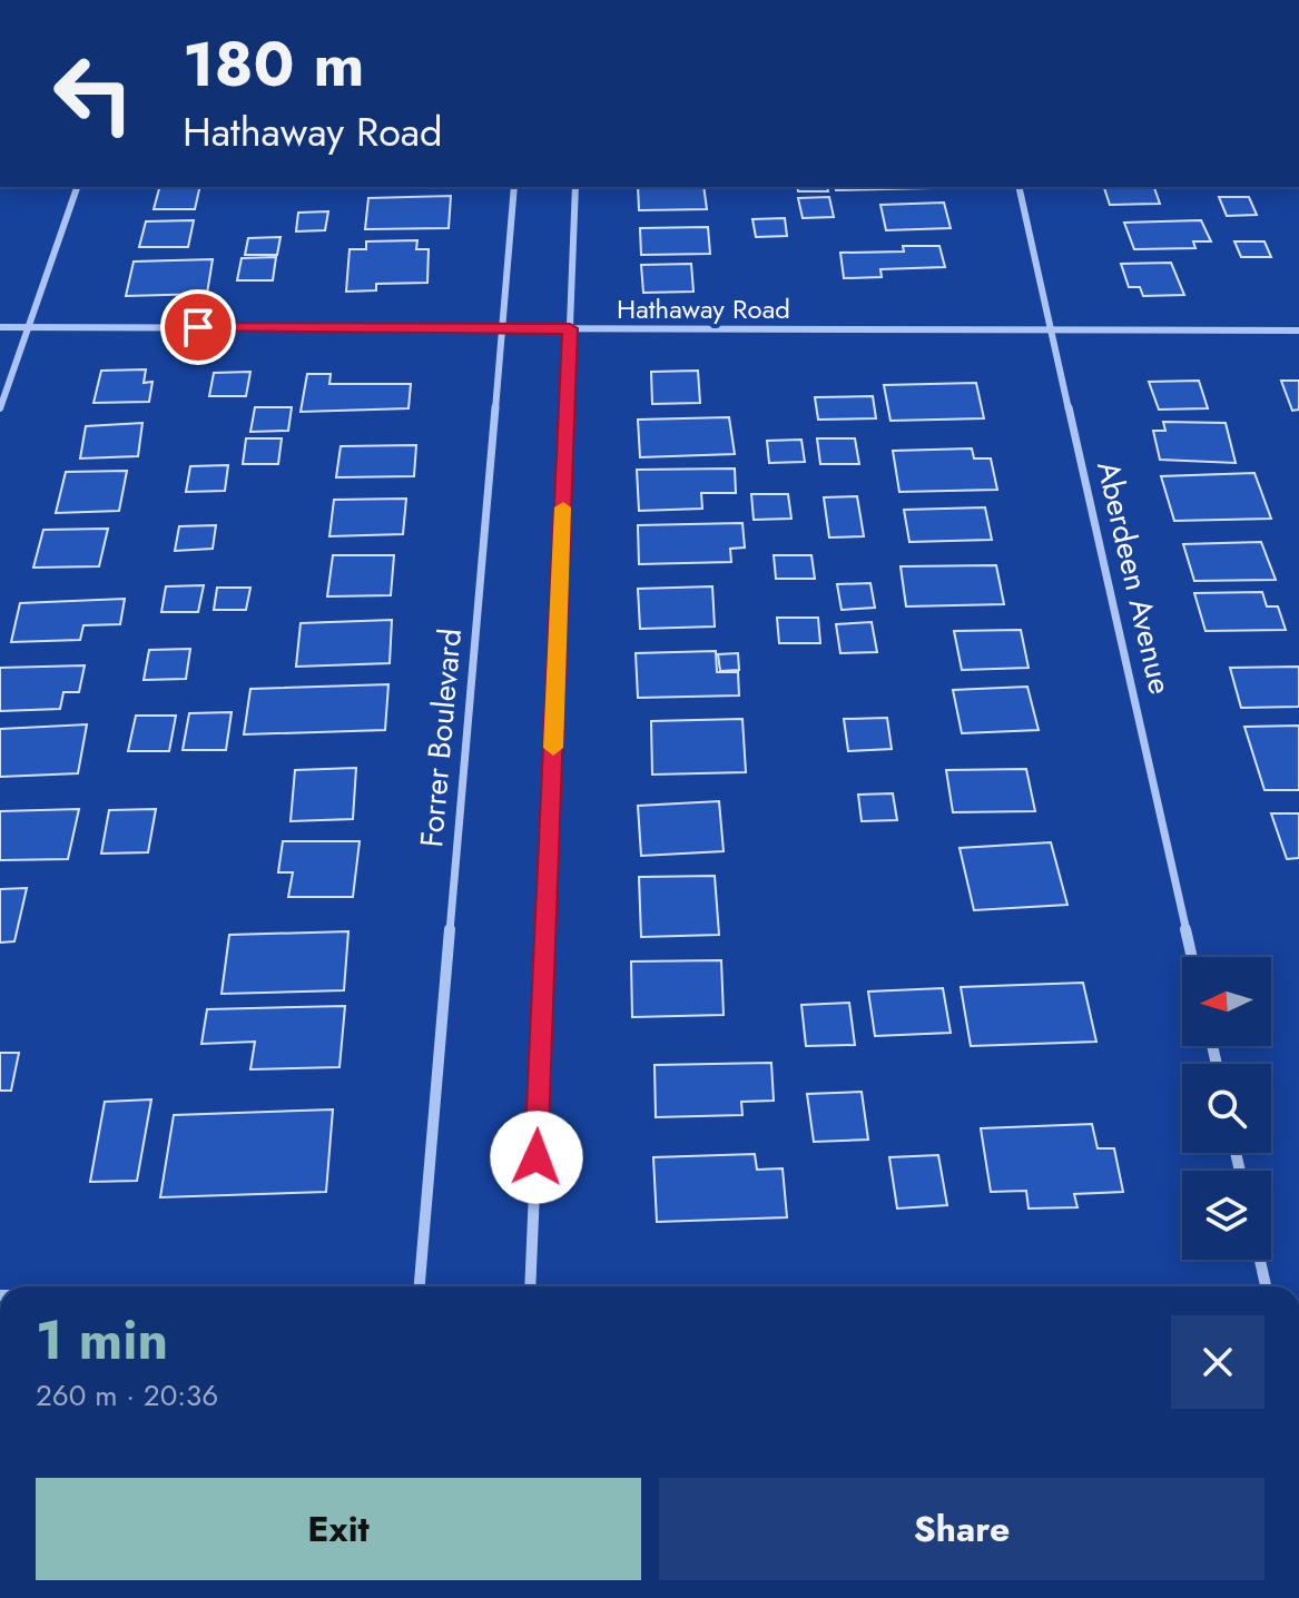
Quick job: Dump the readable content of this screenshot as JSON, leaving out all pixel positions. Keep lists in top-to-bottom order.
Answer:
{
  "streets": {
    "street": ["Hathaway Road", "Aberdeen Avenue", "Forrer Boulevard"]
  },
  "crossings": [
    ["Hathaway Road", "Aberdeen Avenue"],
    ["Hathaway Road", "Forrer Boulevard"]
  ],
  "north": "left",
  "page": {
    "turn": ["180 m", "Hathaway Road"],
    "heading": ["1 min", "260 m · 20:36"],
    "buttons": ["Exit", "Share"]
  }
}
